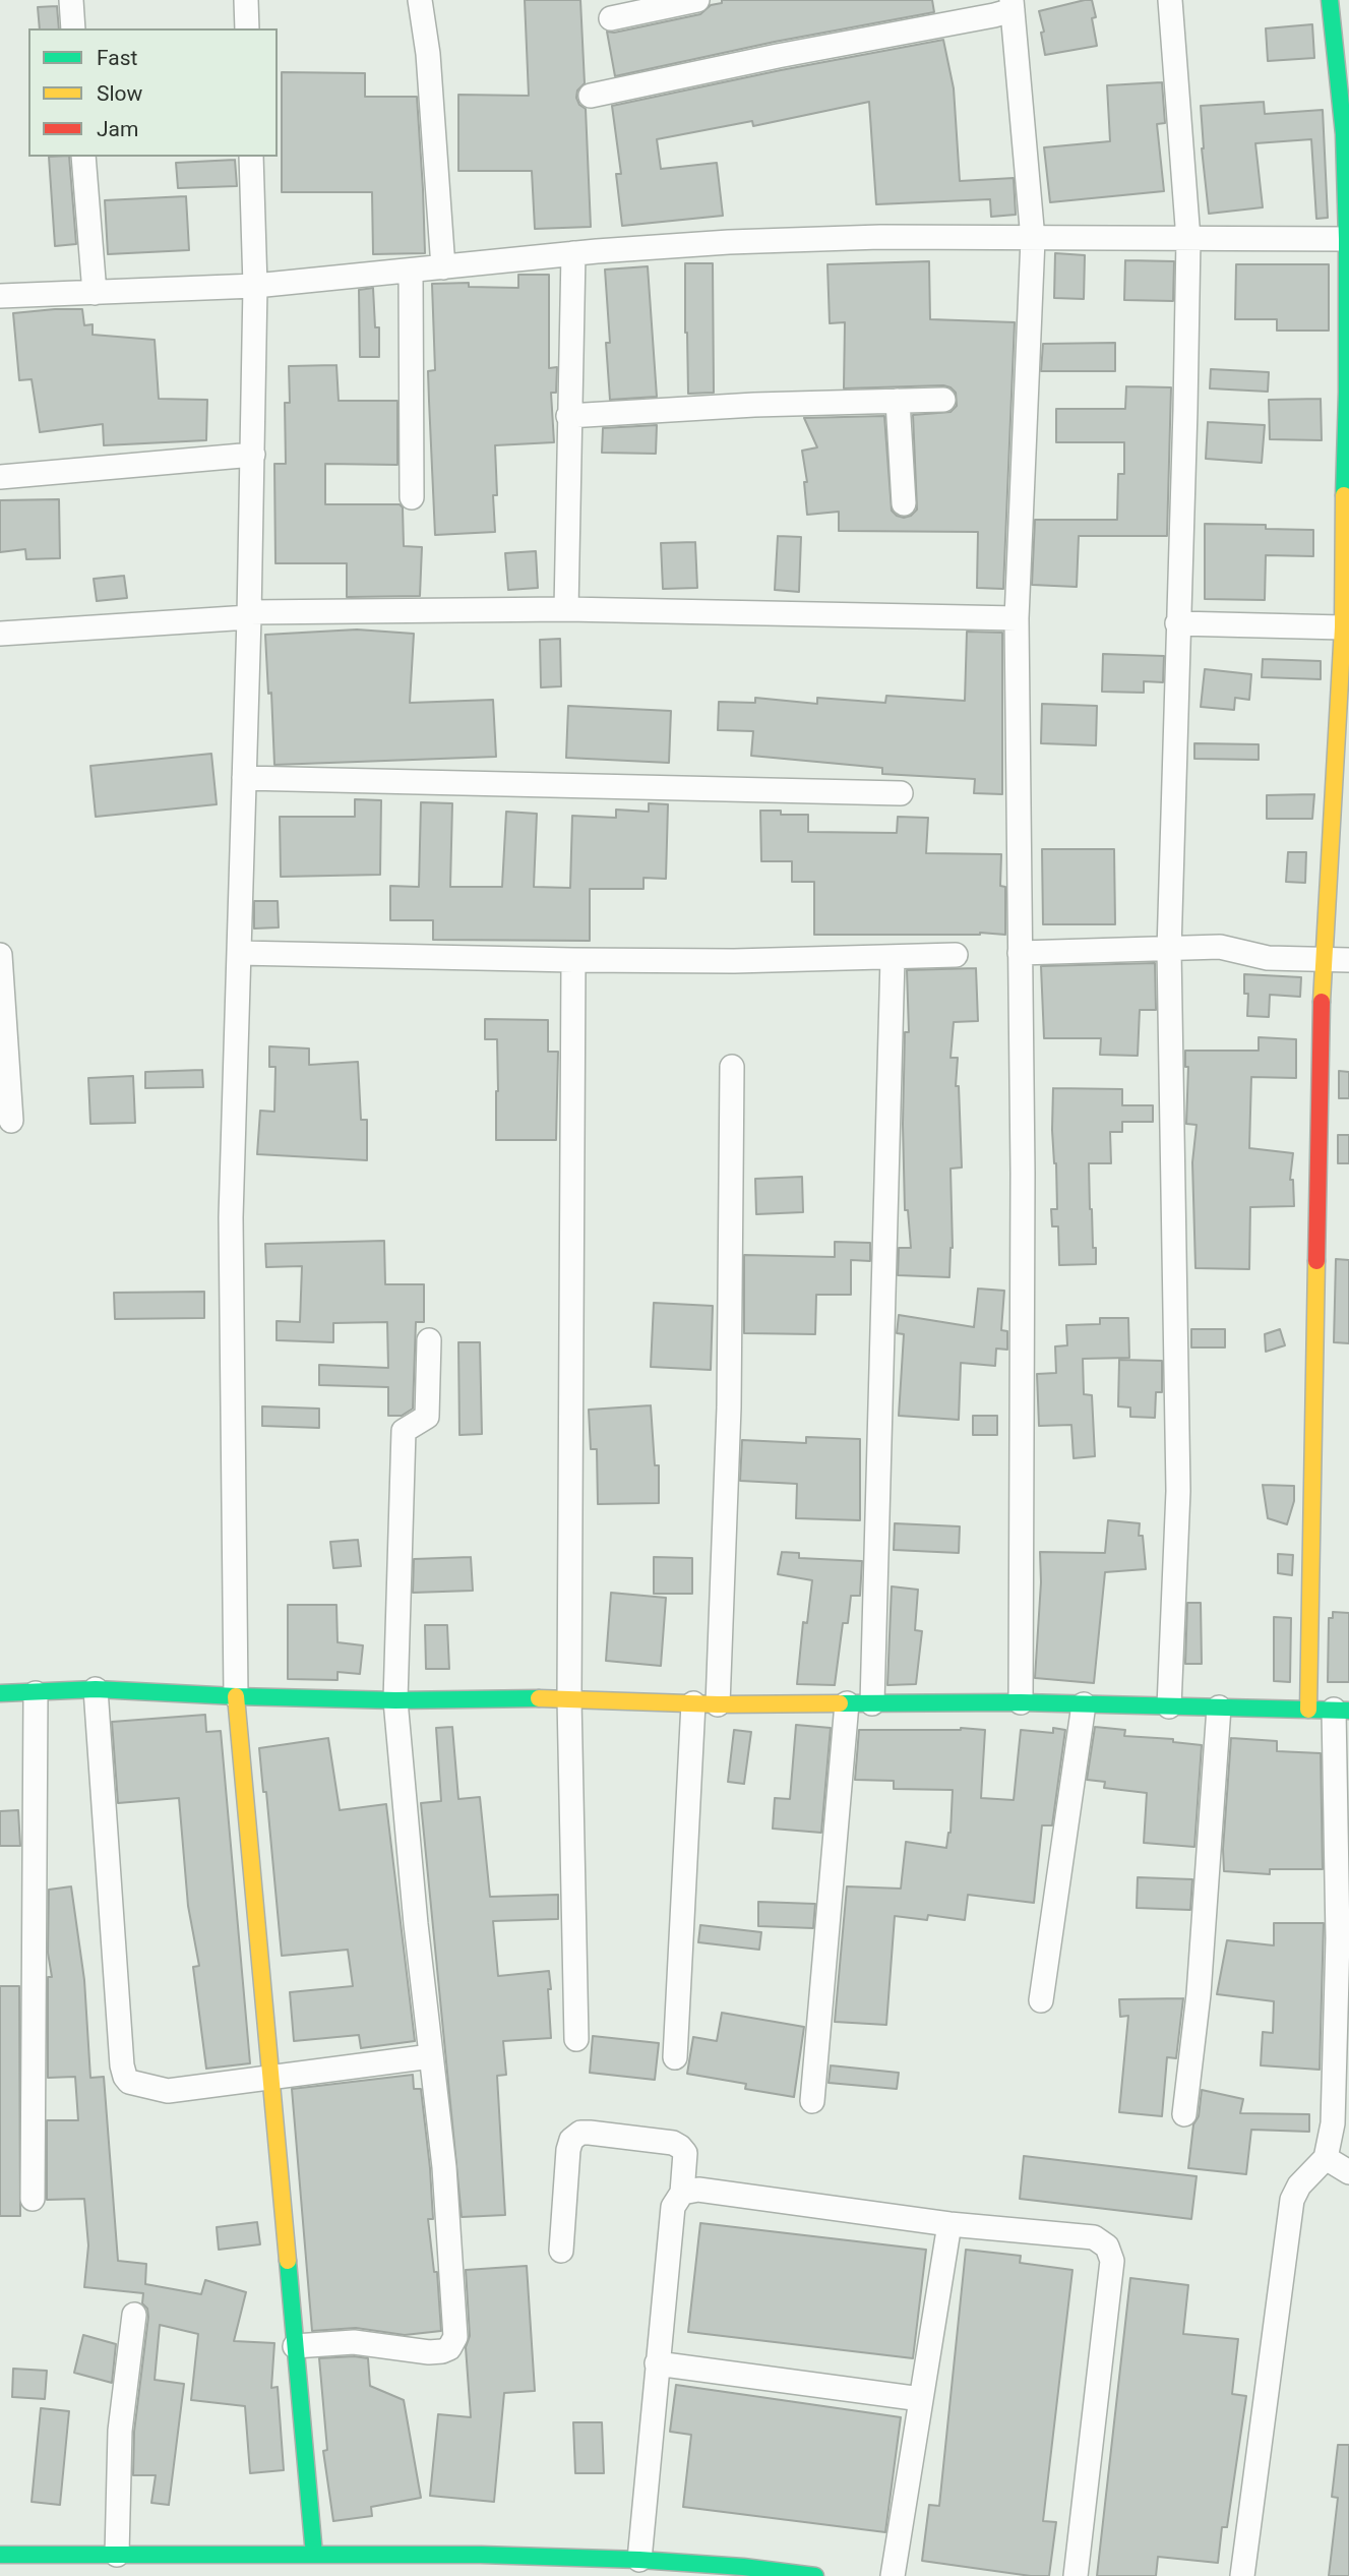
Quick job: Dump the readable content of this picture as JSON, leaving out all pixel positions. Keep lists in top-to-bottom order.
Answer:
{
  "legend": ["Fast", "Slow", "Jam"]
}
